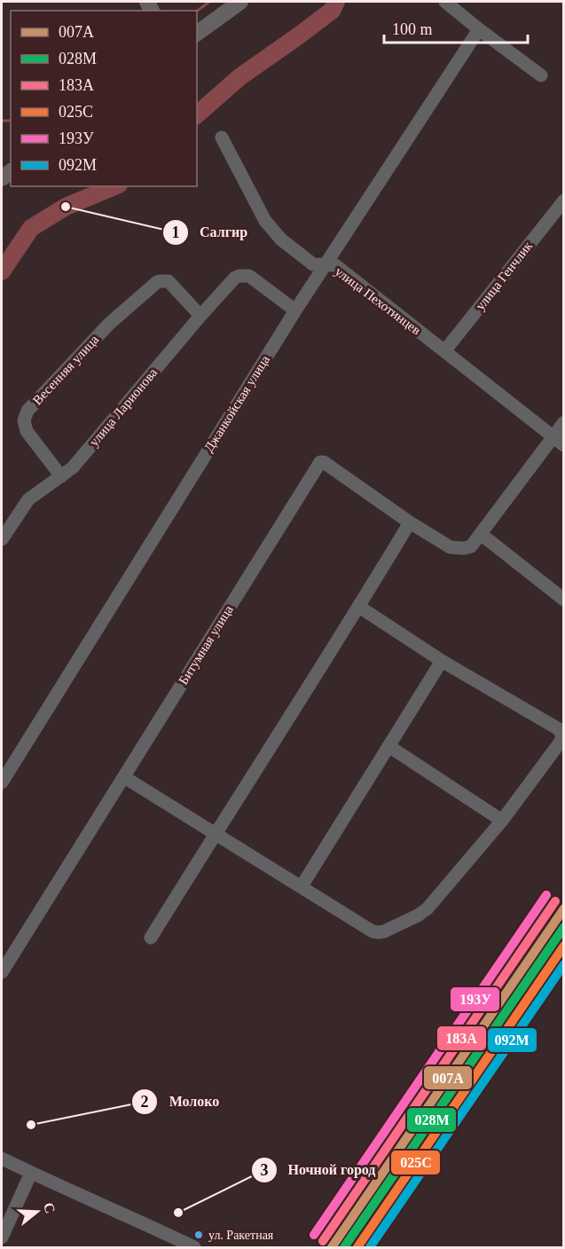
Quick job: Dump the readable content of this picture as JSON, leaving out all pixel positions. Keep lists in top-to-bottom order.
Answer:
{
  "streets": {
    "street": [
      "улица Генчлик",
      "улица Пехотинцев",
      "Весенняя улица",
      "Джанкойская улица",
      "улица Ларионова",
      "Битумная улица"
    ]
  },
  "crossings": [
    ["улица Генчлик", "улица Пехотинцев"],
    ["улица Пехотинцев", "Джанкойская улица"],
    ["Весенняя улица", "улица Ларионова"],
    ["Джанкойская улица", "улица Ларионова"]
  ],
  "places": [
    "Салгир",
    "Молоко",
    "Ночной город",
    "ул. Ракетная"
  ],
  "lines": [
    "transit line 193У",
    "transit line 183А",
    "transit line 007А",
    "transit line 028М",
    "transit line 025С",
    "transit line 092М"
  ],
  "legend": [
    "007А",
    "028М",
    "183А",
    "025С",
    "193У",
    "092М"
  ],
  "scale_bar": "100 m",
  "north": "right"
}
